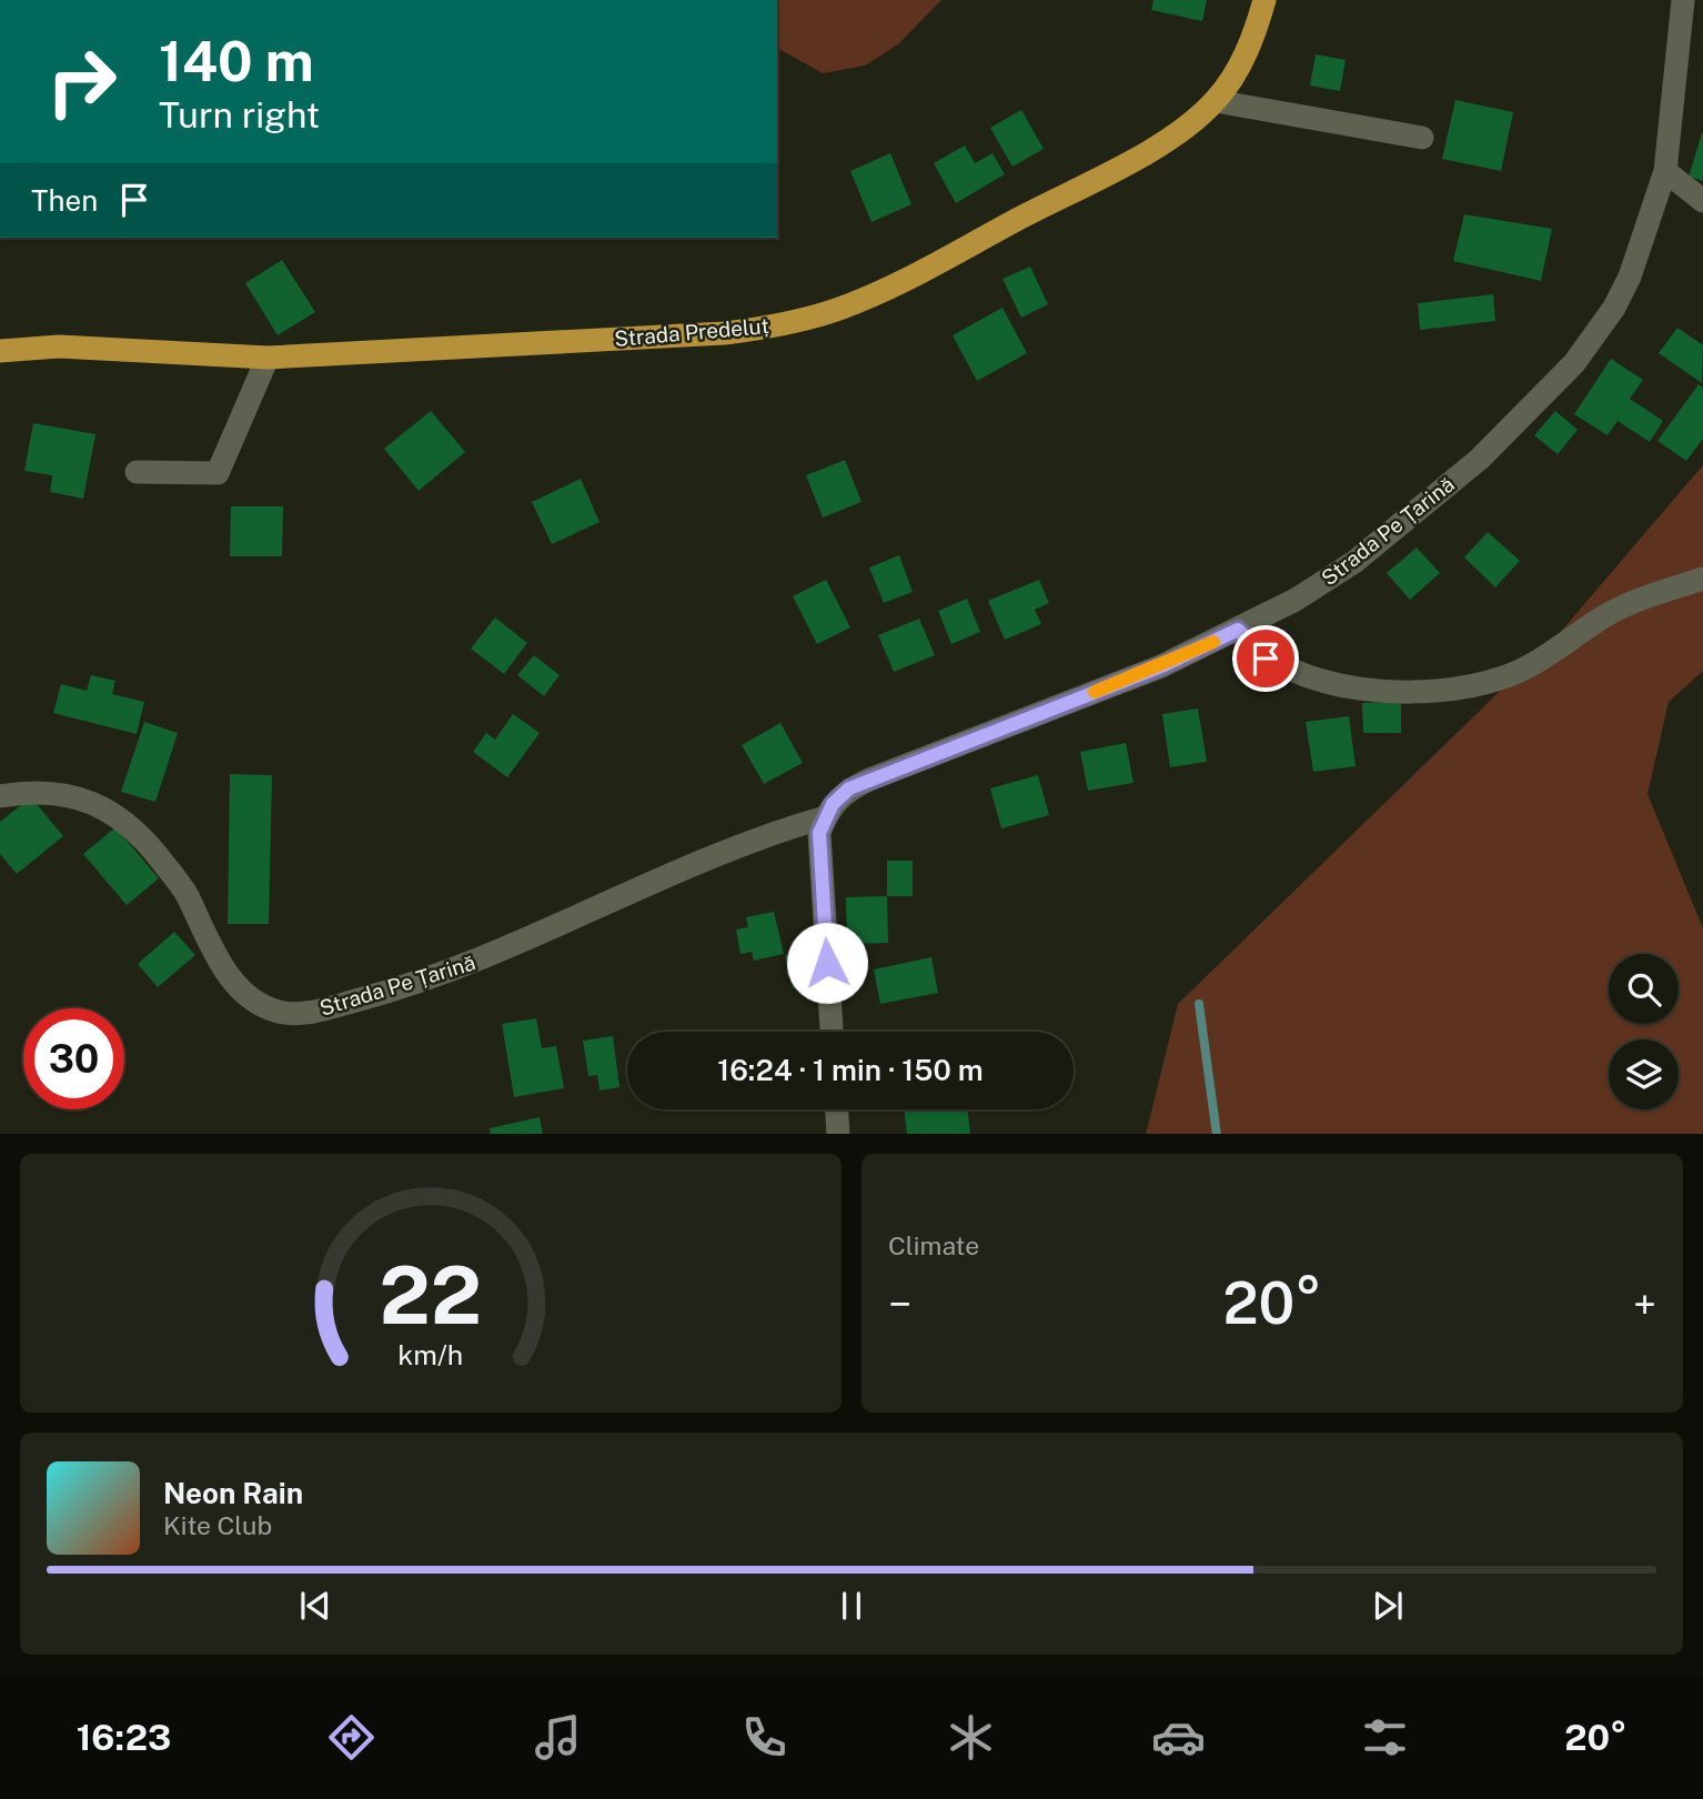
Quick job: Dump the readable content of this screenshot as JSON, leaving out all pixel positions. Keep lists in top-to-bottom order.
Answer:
{
  "streets": {
    "main road": ["Strada Predeluț"],
    "street": ["Strada Pe Țarină"]
  },
  "page": {
    "turn": ["140 m", "Turn right"],
    "then": "Then",
    "limit": "30",
    "trip": "16:24 · 1 min · 150 m",
    "tile": "Climate",
    "heat": ["−", "20°", "+"],
    "song": ["Neon Rain", "Kite Club"],
    "tabs": ["16:23", "20°"],
    "gauge": ["22", "km/h"]
  }
}
